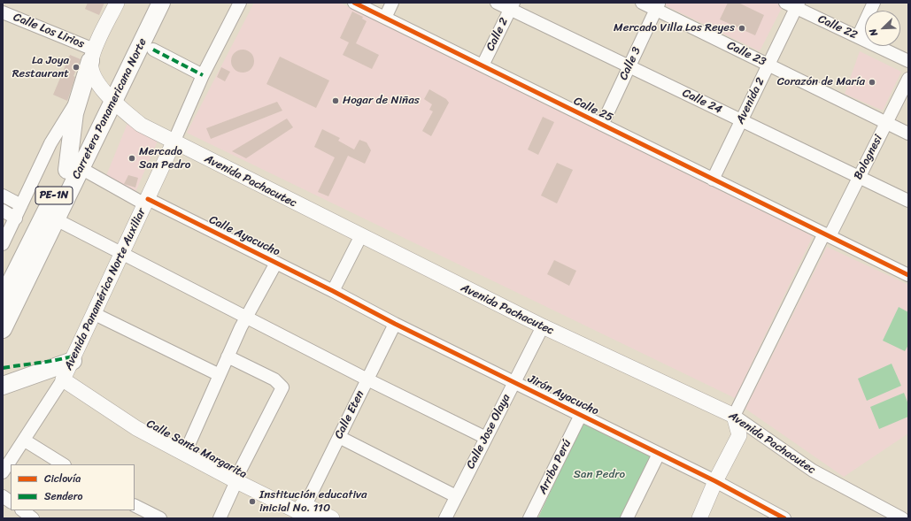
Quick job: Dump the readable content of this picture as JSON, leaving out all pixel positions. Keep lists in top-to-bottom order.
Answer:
{
  "streets": {
    "highway": ["Carretera Panamericana Norte", "PE-1N"],
    "main road": ["Avenida Pachacutec", "Avenida Panamérica Norte Auxiliar", "Calle Santa Margarita"],
    "street": [
      "Calle 22",
      "Calle Los Lirios",
      "Calle 2",
      "Calle 23",
      "Calle 3",
      "Avenida 2",
      "Calle 24",
      "Calle 25",
      "Bolognesi",
      "Calle Ayacucho",
      "Jirón Ayacucho",
      "Calle Eten",
      "Calle Jose Olaya",
      "Arriba Perú"
    ]
  },
  "crossings": [
    ["Calle 22", "Avenida 2"],
    ["Calle Los Lirios", "Avenida Pachacutec"],
    ["Calle 2", "Calle 24"],
    ["Calle 2", "Calle 25"],
    ["Calle 23", "Calle 3"],
    ["Calle 23", "Avenida 2"],
    ["Calle 23", "Bolognesi"],
    ["Calle 3", "Calle 24"],
    ["Calle 3", "Calle 25"],
    ["Avenida 2", "Calle 24"],
    ["Avenida 2", "Calle 25"],
    ["Calle 24", "Bolognesi"],
    ["Carretera Panamericana Norte", "Avenida Pachacutec"],
    ["Carretera Panamericana Norte", "Calle Ayacucho"],
    ["Calle 25", "Bolognesi"],
    ["Bolognesi", "Avenida Pachacutec"],
    ["Avenida Pachacutec", "Avenida Panamérica Norte Auxiliar"],
    ["Avenida Pachacutec", "Calle Jose Olaya"],
    ["Calle Ayacucho", "Avenida Panamérica Norte Auxiliar"],
    ["Calle Ayacucho", "Jirón Ayacucho"],
    ["Avenida Panamérica Norte Auxiliar", "Calle Santa Margarita"],
    ["Jirón Ayacucho", "Calle Eten"],
    ["Jirón Ayacucho", "Calle Jose Olaya"],
    ["Jirón Ayacucho", "Arriba Perú"],
    ["Calle Eten", "Calle Santa Margarita"]
  ],
  "parks": ["San Pedro"],
  "places": [
    "Mercado Villa Los Reyes",
    "La Joya Restaurant",
    "Corazón de María",
    "Hogar de Niñas",
    "Mercado San Pedro",
    "Institución educativa inicial No. 110"
  ],
  "legend": ["Ciclovía", "Sendero"],
  "north": "bottom left"
}
